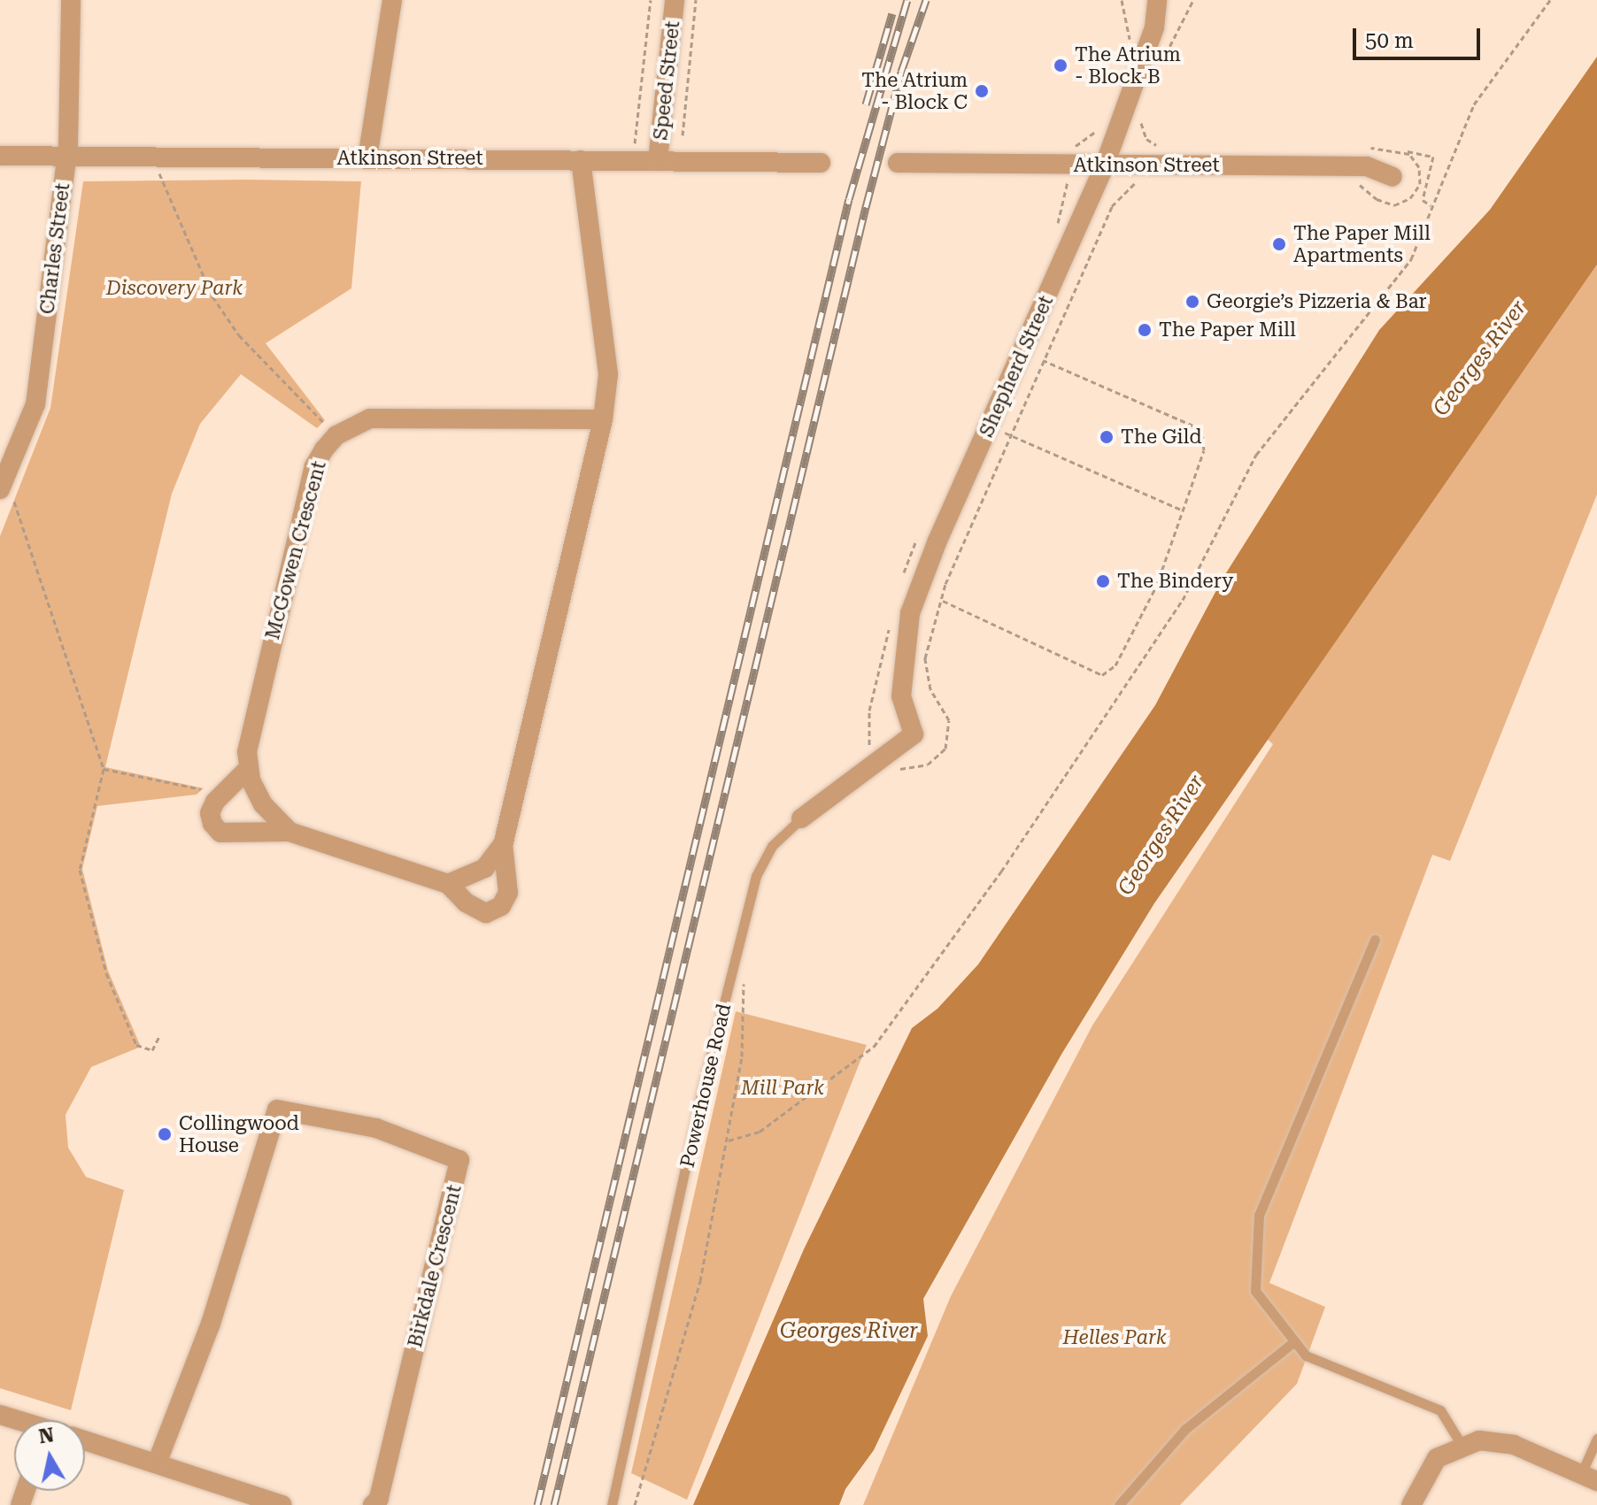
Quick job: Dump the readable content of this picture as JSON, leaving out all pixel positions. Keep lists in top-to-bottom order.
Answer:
{
  "streets": {
    "street": [
      "Speed Street",
      "Atkinson Street",
      "Charles Street",
      "Shepherd Street",
      "McGowen Crescent",
      "Powerhouse Road",
      "Birkdale Crescent"
    ]
  },
  "crossings": [
    ["Speed Street", "Atkinson Street"],
    ["Atkinson Street", "Charles Street"],
    ["Atkinson Street", "Shepherd Street"],
    ["Atkinson Street", "McGowen Crescent"],
    ["Shepherd Street", "Powerhouse Road"]
  ],
  "water": ["Georges River"],
  "parks": ["Discovery Park", "Mill Park", "Helles Park"],
  "places": [
    "The Atrium - Block B",
    "The Atrium - Block C",
    "The Paper Mill Apartments",
    "Georgie’s Pizzeria & Bar",
    "The Paper Mill",
    "The Gild",
    "The Bindery",
    "Collingwood House"
  ],
  "scale_bar": "50 m",
  "north": "top"
}
